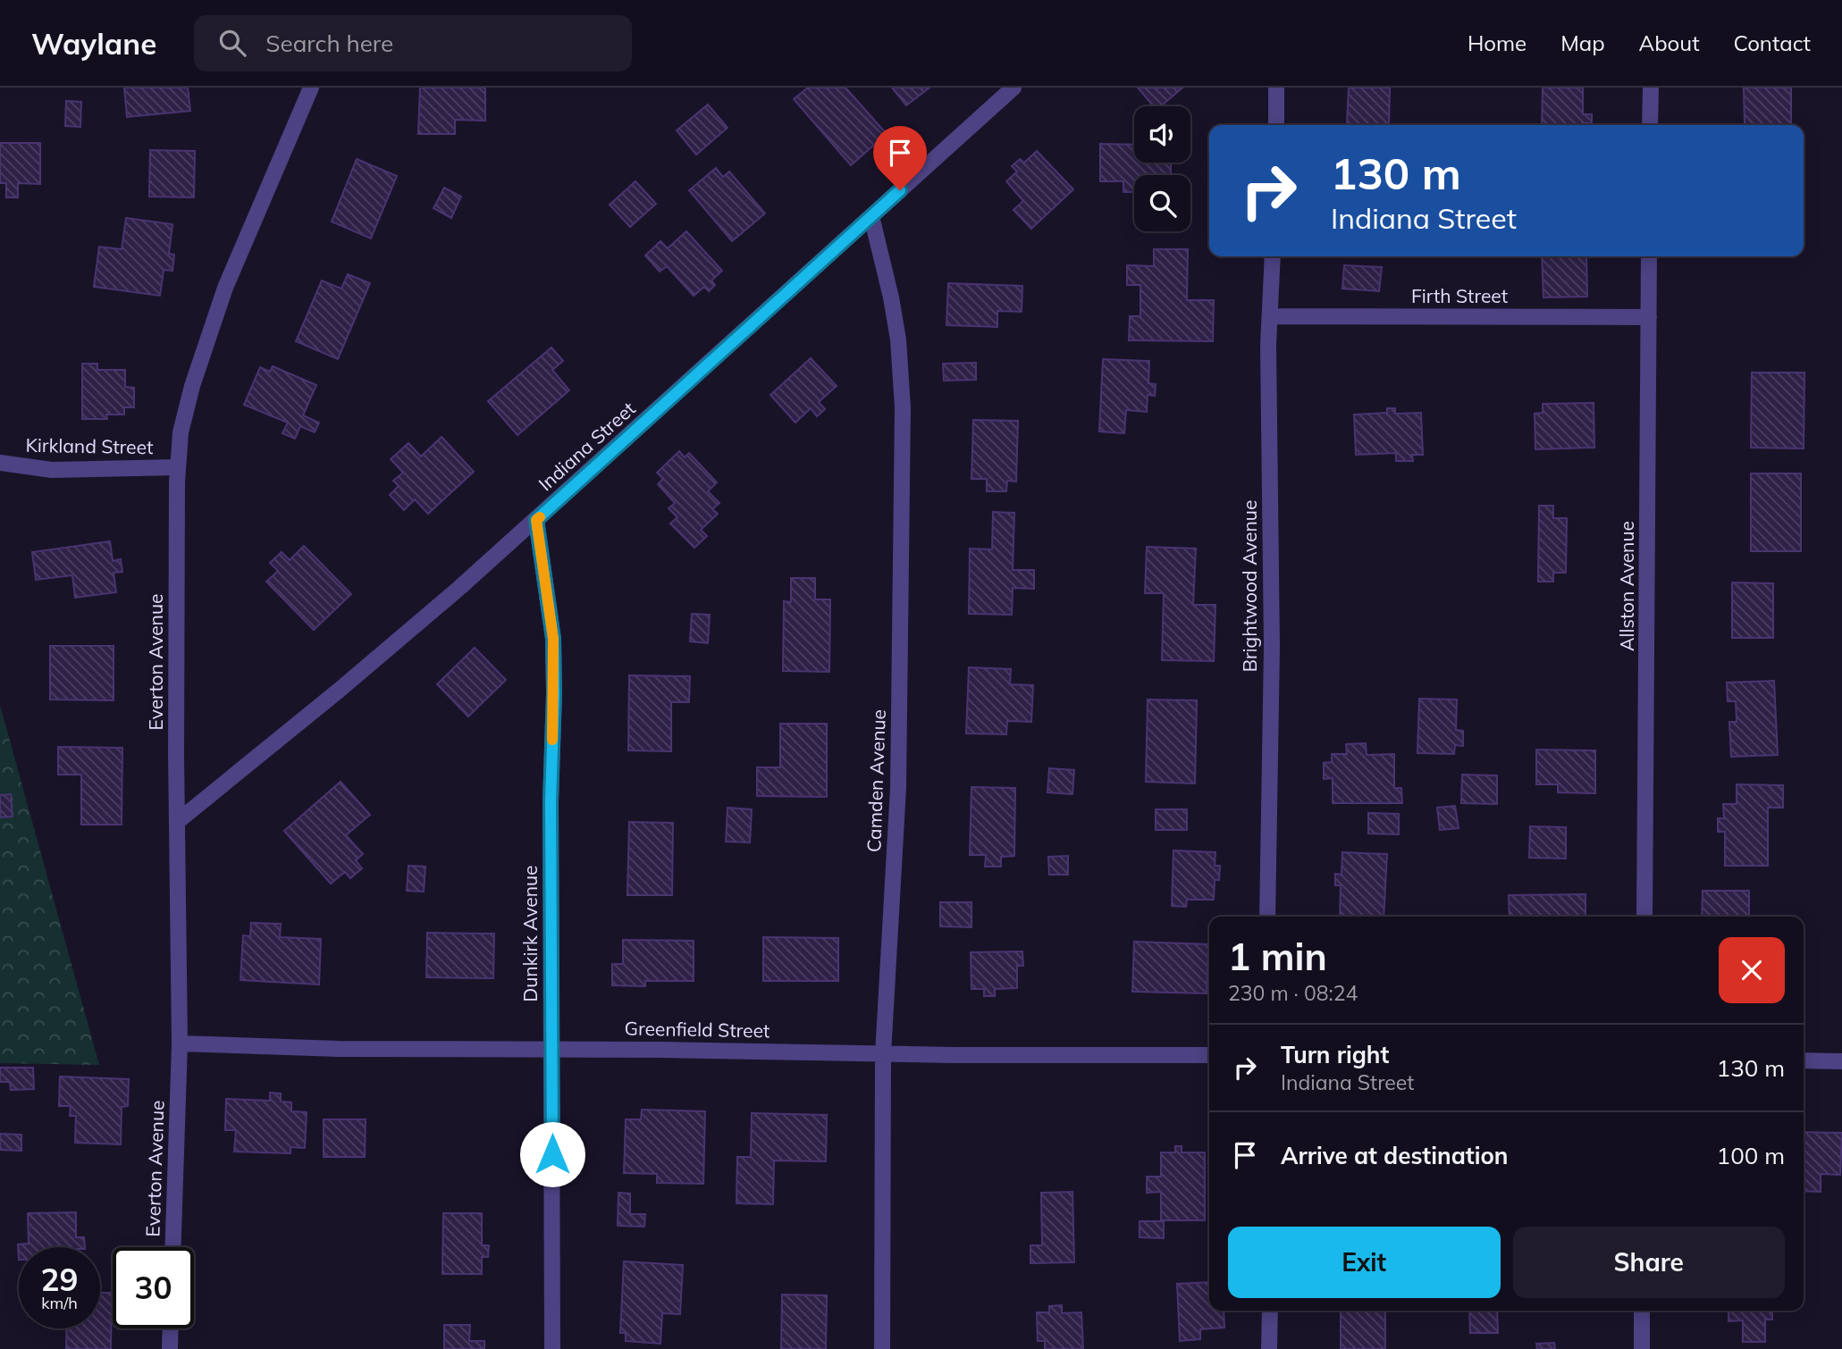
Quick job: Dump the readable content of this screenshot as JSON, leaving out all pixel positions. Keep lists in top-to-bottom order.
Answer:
{
  "streets": {
    "street": [
      "Firth Street",
      "Kirkland Street",
      "Indiana Street",
      "Brightwood Avenue",
      "Allston Avenue",
      "Everton Avenue",
      "Camden Avenue",
      "Dunkirk Avenue",
      "Greenfield Street"
    ]
  },
  "crossings": [
    ["Firth Street", "Brightwood Avenue"],
    ["Firth Street", "Allston Avenue"],
    ["Kirkland Street", "Everton Avenue"],
    ["Indiana Street", "Everton Avenue"],
    ["Indiana Street", "Camden Avenue"],
    ["Indiana Street", "Dunkirk Avenue"],
    ["Everton Avenue", "Greenfield Street"],
    ["Camden Avenue", "Greenfield Street"],
    ["Dunkirk Avenue", "Greenfield Street"]
  ],
  "page": {
    "header": "Waylane",
    "search": "Search here",
    "nav": [
      "Home",
      "Map",
      "About",
      "Contact"
    ],
    "turn": ["130 m", "Indiana Street"],
    "heading": ["1 min", "230 m · 08:24"],
    "list": [
      {
        "name": "Turn right",
        "note": "Indiana Street",
        "value": "130 m"
      },
      {
        "name": "Arrive at destination",
        "value": "100 m"
      }
    ],
    "buttons": ["Exit", "Share"],
    "speed": "29 km/h",
    "limit": "30"
  }
}
